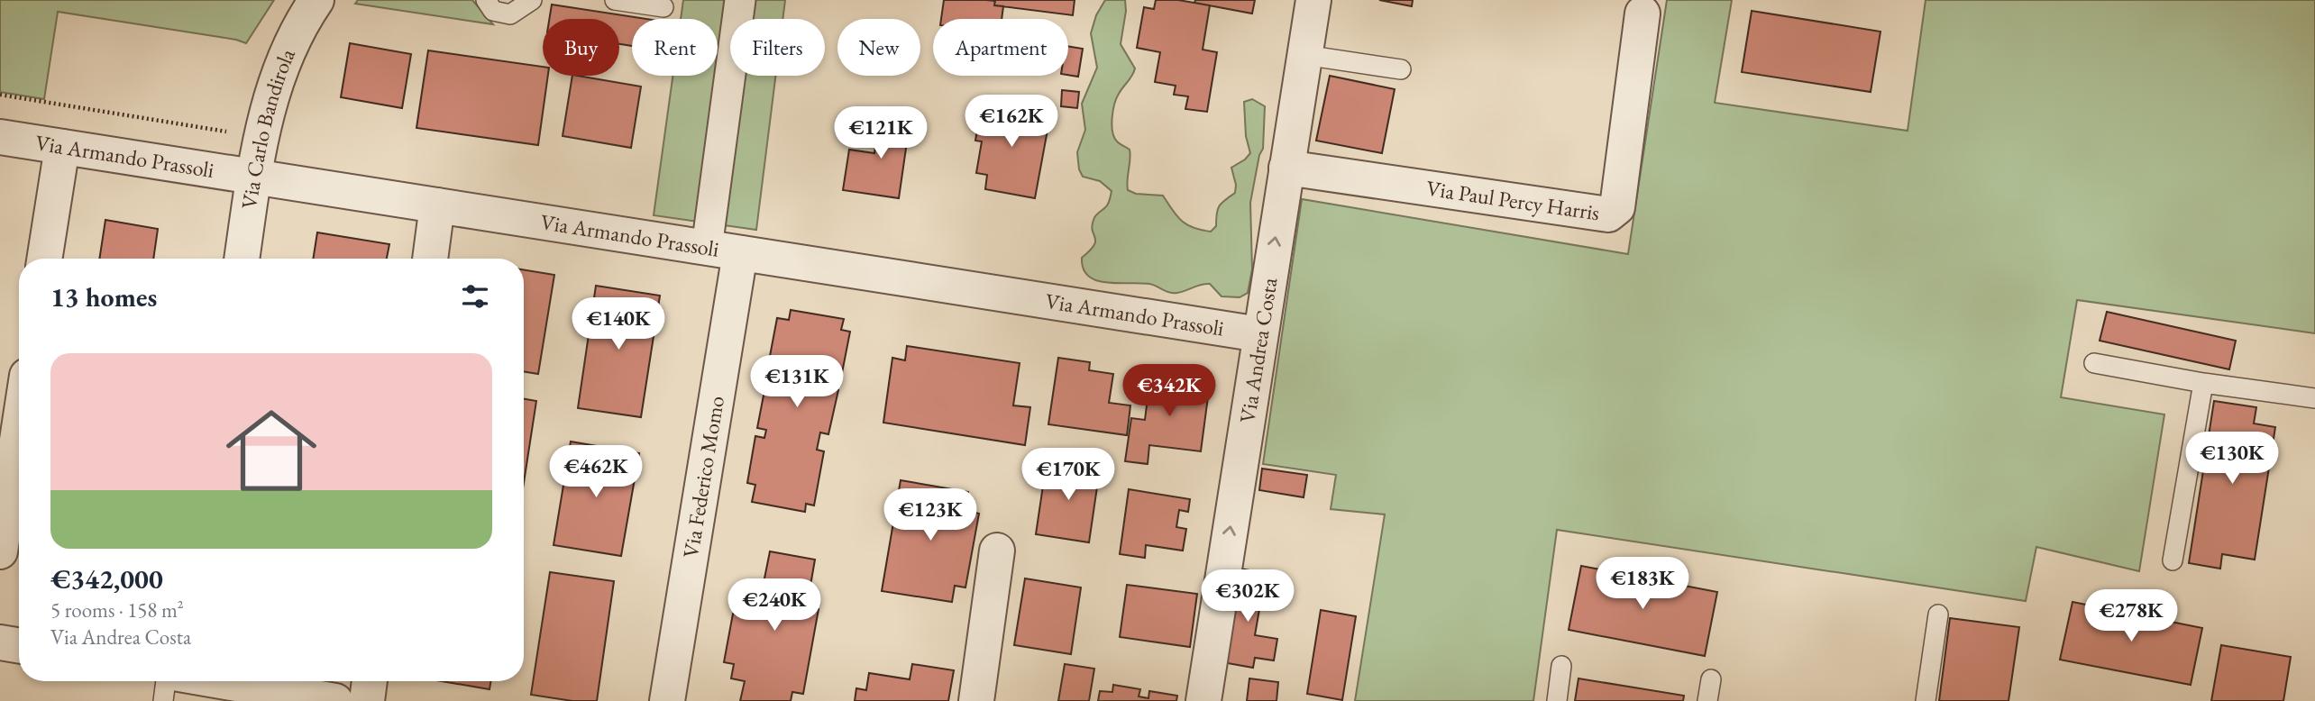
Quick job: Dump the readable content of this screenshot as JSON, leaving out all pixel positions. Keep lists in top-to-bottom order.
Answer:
{
  "streets": {
    "street": [
      "Via Carlo Bandirola",
      "Via Armando Prassoli",
      "Via Paul Percy Harris",
      "Via Andrea Costa",
      "Via Federico Momo"
    ]
  },
  "crossings": [
    ["Via Carlo Bandirola", "Via Armando Prassoli"],
    ["Via Armando Prassoli", "Via Andrea Costa"],
    ["Via Armando Prassoli", "Via Federico Momo"],
    ["Via Paul Percy Harris", "Via Andrea Costa"]
  ],
  "one_way": ["Via Andrea Costa"],
  "page": {
    "chip": [
      "Buy",
      "Rent",
      "Filters",
      "New",
      "Apartment"
    ],
    "price": [
      "€162K",
      "€121K",
      "€140K",
      "€131K",
      "€342K",
      "€130K",
      "€462K",
      "€170K",
      "€123K",
      "€183K",
      "€302K",
      "€240K",
      "€278K"
    ],
    "heading": "13 homes",
    "list": [
      {
        "name": "€342,000",
        "note": "5 rooms · 158 m² · Via Andrea Costa"
      }
    ]
  }
}
